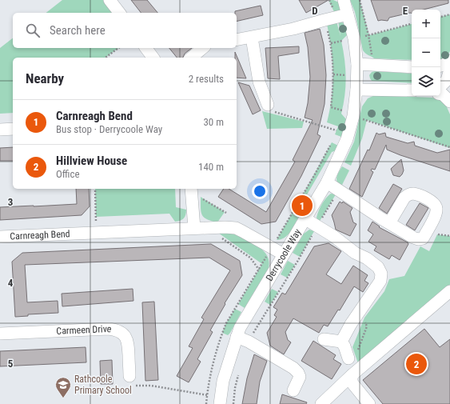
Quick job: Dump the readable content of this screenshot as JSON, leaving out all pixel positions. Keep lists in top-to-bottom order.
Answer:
{
  "streets": {
    "street": ["Carnreagh Bend", "Derrycoole Way", "Carmeen Drive"]
  },
  "crossings": [
    ["Carnreagh Bend", "Derrycoole Way"]
  ],
  "places": {
    "school or university": ["Rathcoole Primary School"]
  },
  "page": {
    "map_buttons": ["+", "−"],
    "search": "Search here",
    "heading": ["Nearby", "2 results"],
    "list": [
      {
        "mark": "1",
        "name": "Carnreagh Bend",
        "note": "Bus stop · Derrycoole Way",
        "value": "30 m"
      },
      {
        "mark": "2",
        "name": "Hillview House",
        "note": "Office",
        "value": "140 m"
      }
    ],
    "pins": ["1", "2"]
  },
  "grid": {
    "columns": ["D", "E"],
    "rows": ["3", "4", "5"]
  }
}
